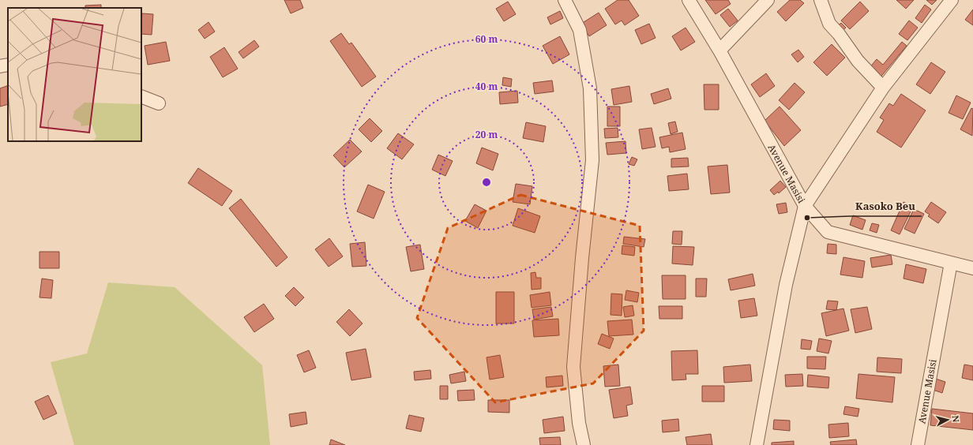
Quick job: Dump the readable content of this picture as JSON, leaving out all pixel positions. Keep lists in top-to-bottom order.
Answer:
{
  "streets": {
    "street": ["Avenue Masisi"]
  },
  "places": ["Kasoko Beu"],
  "north": "right",
  "rings": ["60 m", "40 m", "20 m"]
}
